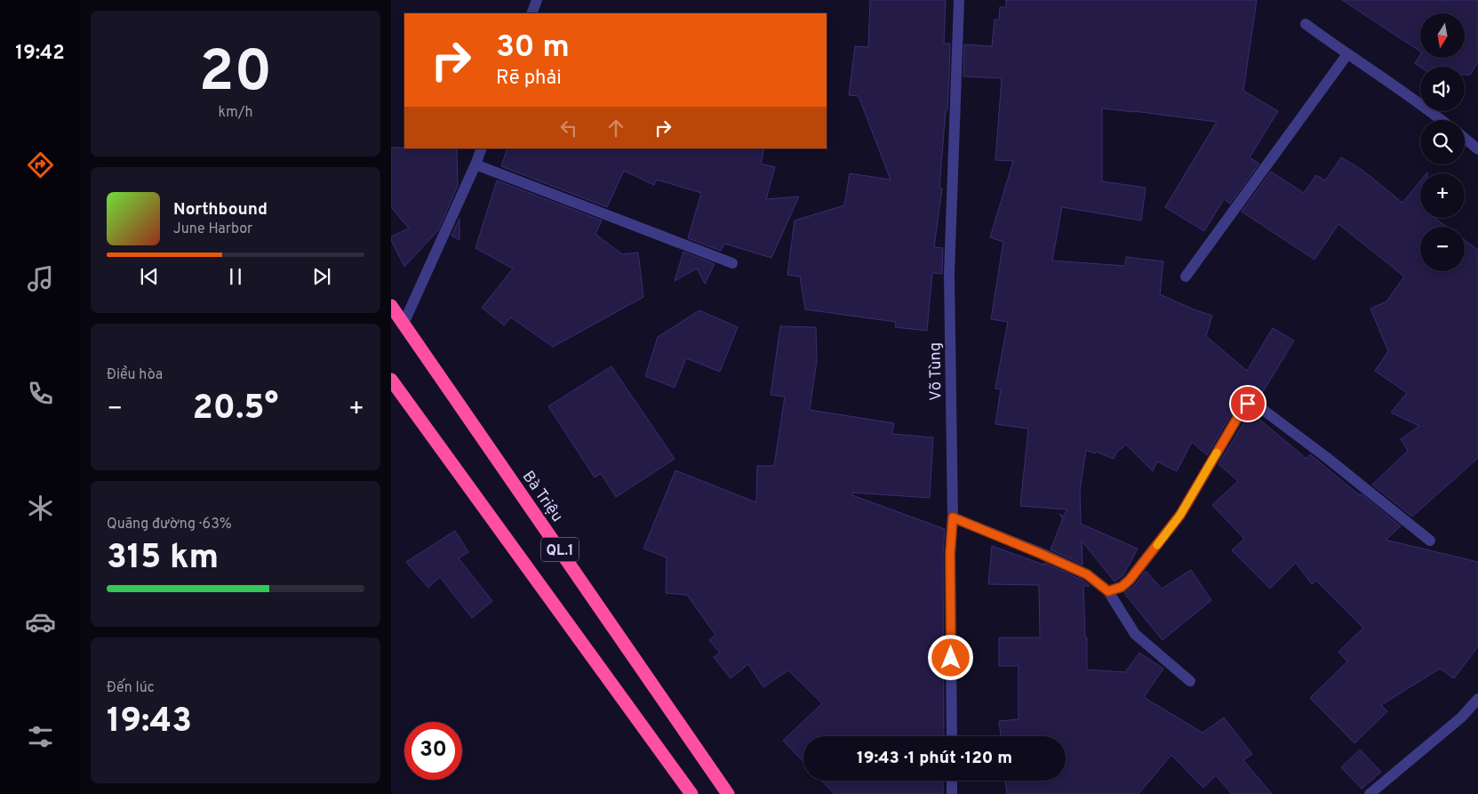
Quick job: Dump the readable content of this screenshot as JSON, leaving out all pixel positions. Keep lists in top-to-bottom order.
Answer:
{
  "streets": {
    "highway": ["Bà Triệu", "QL.1"],
    "street": ["Võ Tùng"]
  },
  "north": "bottom",
  "page": {
    "tabs": "19:42",
    "tile": [
      ["20", "km/h"],
      "Điều hòa",
      ["Quãng đường · 63%", "315 km"],
      ["Đến lúc", "19:43"]
    ],
    "map_buttons": ["+", "−"],
    "turn": ["30 m", "Rẽ phải"],
    "song": ["Northbound", "June Harbor"],
    "heat": ["−", "20.5°", "+"],
    "limit": "30",
    "trip": "19:43 · 1 phút · 120 m"
  }
}
